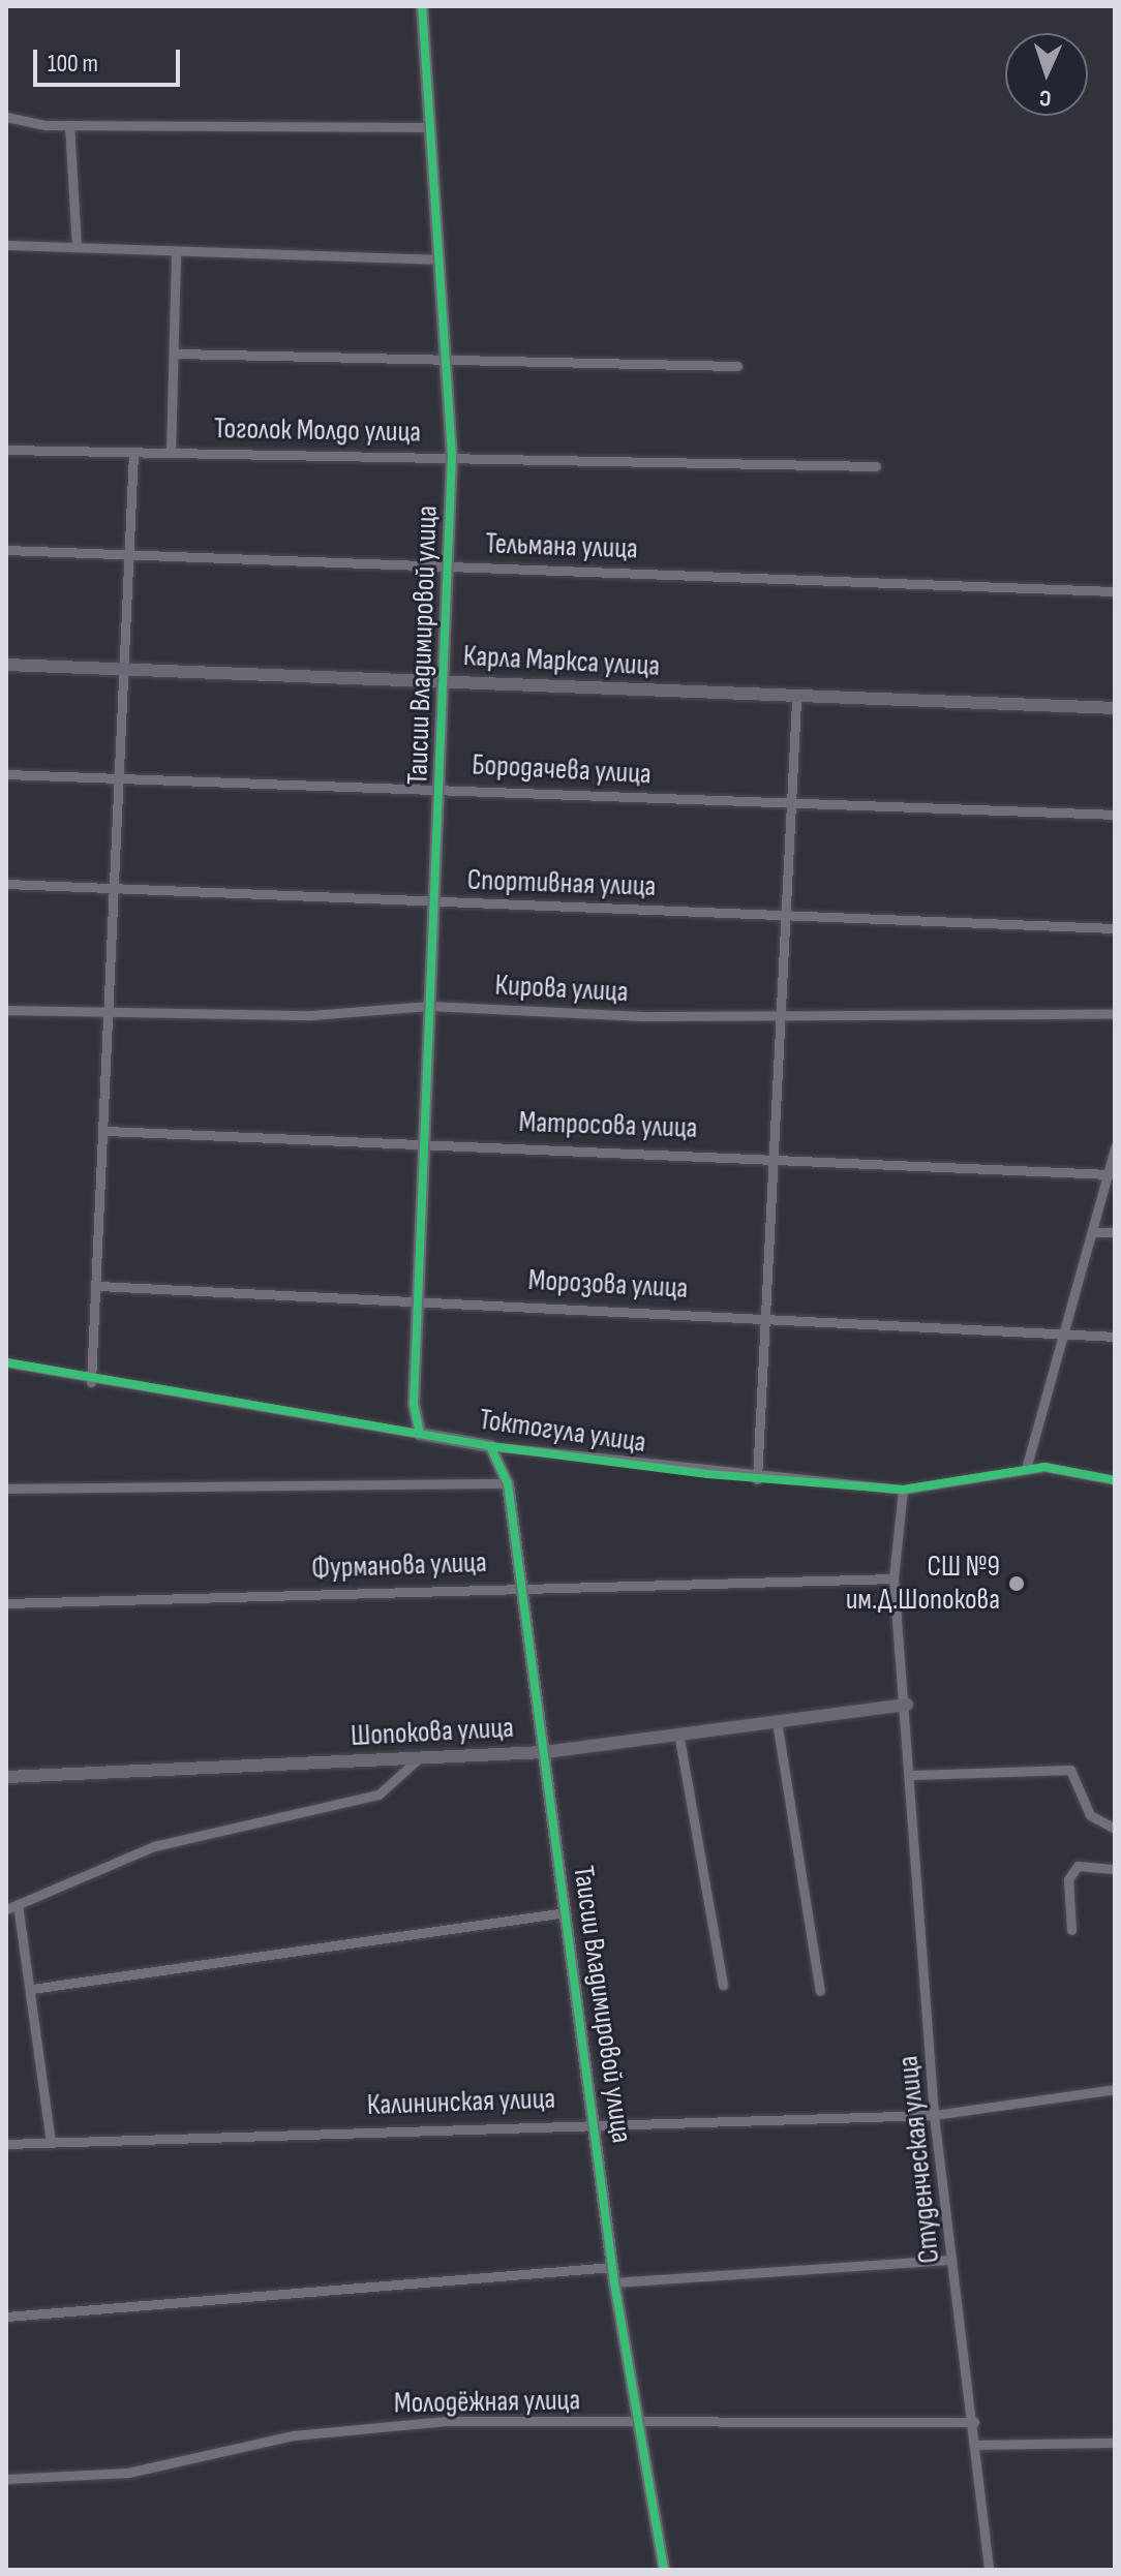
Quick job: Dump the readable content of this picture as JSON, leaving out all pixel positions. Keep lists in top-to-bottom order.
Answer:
{
  "streets": {
    "street": [
      "Тоголок Молдо улица",
      "Тельмана улица",
      "Таисии Владимировой улица",
      "Карла Маркса улица",
      "Бородачева улица",
      "Спортивная улица",
      "Кирова улица",
      "Матросова улица",
      "Морозова улица",
      "Токтогула улица",
      "Фурманова улица",
      "Шопокова улица",
      "Калининская улица",
      "Студенческая улица",
      "Молодёжная улица"
    ]
  },
  "crossings": [
    ["Тоголок Молдо улица", "Таисии Владимировой улица"],
    ["Тельмана улица", "Таисии Владимировой улица"],
    ["Таисии Владимировой улица", "Карла Маркса улица"],
    ["Таисии Владимировой улица", "Бородачева улица"],
    ["Таисии Владимировой улица", "Спортивная улица"],
    ["Таисии Владимировой улица", "Кирова улица"],
    ["Таисии Владимировой улица", "Матросова улица"],
    ["Таисии Владимировой улица", "Морозова улица"],
    ["Таисии Владимировой улица", "Токтогула улица"],
    ["Таисии Владимировой улица", "Фурманова улица"],
    ["Таисии Владимировой улица", "Шопокова улица"],
    ["Таисии Владимировой улица", "Калининская улица"],
    ["Таисии Владимировой улица", "Молодёжная улица"],
    ["Шопокова улица", "Студенческая улица"],
    ["Калининская улица", "Студенческая улица"],
    ["Студенческая улица", "Молодёжная улица"]
  ],
  "places": ["СШ №9 им.Д.Шопокова"],
  "scale_bar": "100 m",
  "north": "bottom"
}
